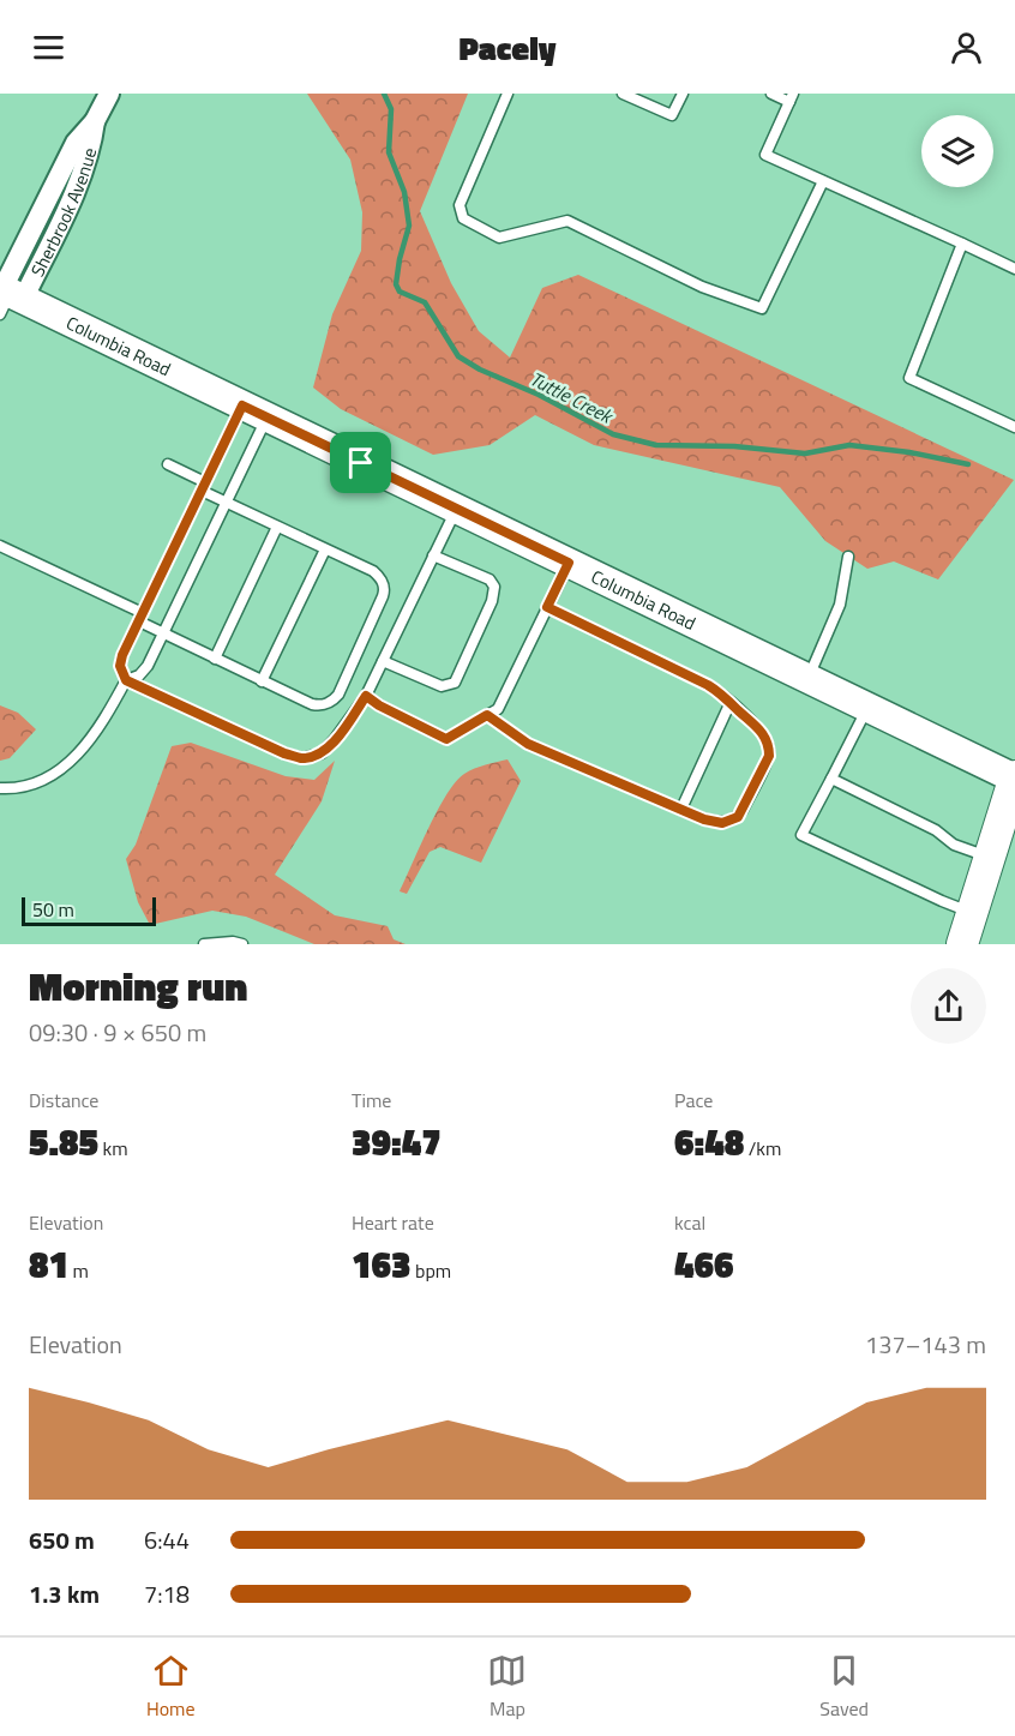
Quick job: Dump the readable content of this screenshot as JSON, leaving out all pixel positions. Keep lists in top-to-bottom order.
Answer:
{
  "streets": {
    "main road": ["Columbia Road"],
    "street": ["Sherbrook Avenue"]
  },
  "crossings": [
    ["Sherbrook Avenue", "Columbia Road"]
  ],
  "water": ["Tuttle Creek"],
  "scale_bar": "50 m",
  "page": {
    "header": "Pacely",
    "scale": "50 m",
    "heading": ["Morning run", "09:30 · 9 × 650 m"],
    "stats": [
      ["Distance", "5.85 km"],
      ["Time", "39:47"],
      ["Pace", "6:48 /km"],
      ["Elevation", "81 m"],
      ["Heart rate", "163 bpm"],
      ["kcal", "466"]
    ],
    "chart": ["Elevation", "137–143 m"],
    "list": [
      {
        "name": "650 m",
        "note": "6:44"
      },
      {
        "name": "1.3 km",
        "note": "7:18"
      }
    ],
    "tabs": ["Home", "Map", "Saved"]
  }
}
